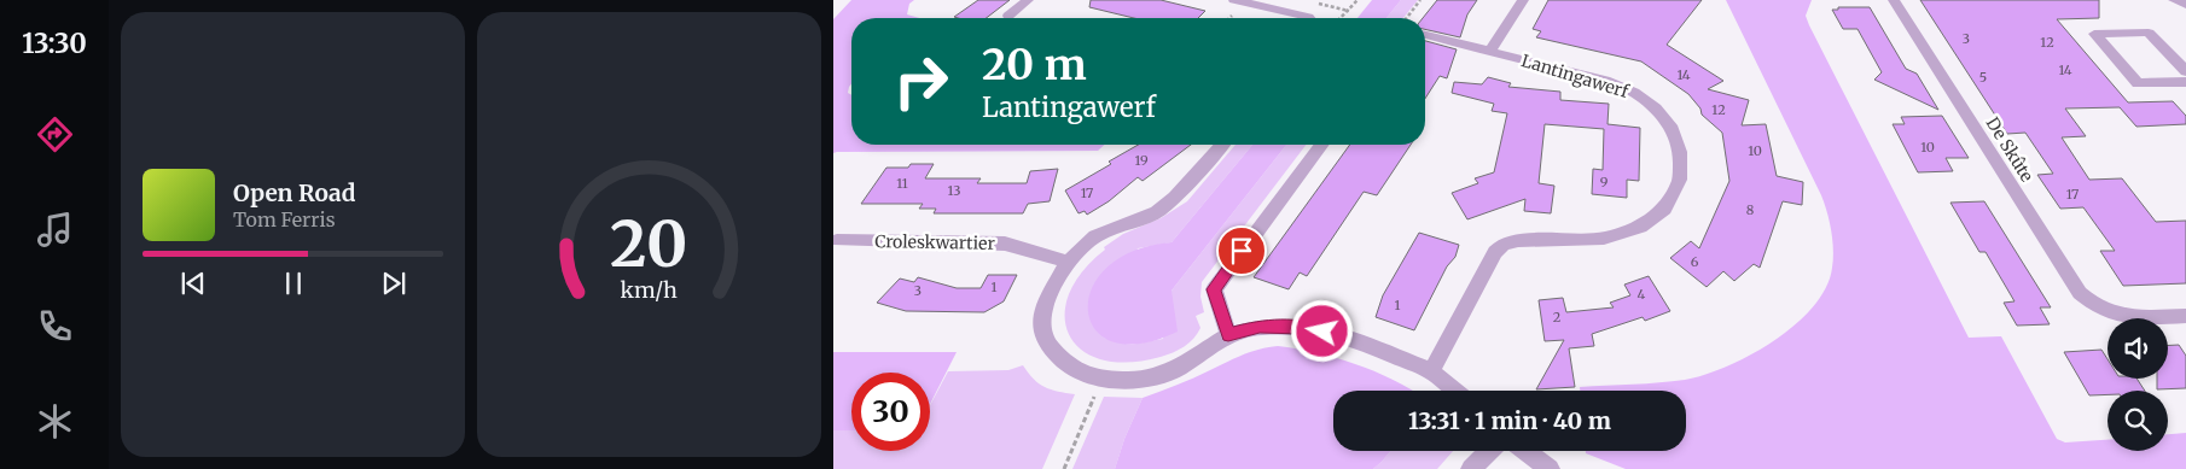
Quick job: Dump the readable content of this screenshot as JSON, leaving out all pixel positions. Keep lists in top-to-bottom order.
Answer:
{
  "streets": {
    "street": ["Lantingawerf", "De Skûte", "Croleskwartier"]
  },
  "house_numbers": [
    "3",
    "12",
    "14",
    "14",
    "5",
    "12",
    "10",
    "10",
    "19",
    "9",
    "11",
    "13",
    "17",
    "17",
    "8",
    "6",
    "1",
    "3",
    "4",
    "1",
    "2"
  ],
  "page": {
    "tabs": "13:30",
    "turn": ["20 m", "Lantingawerf"],
    "song": ["Open Road", "Tom Ferris"],
    "limit": "30",
    "trip": "13:31 · 1 min · 40 m",
    "gauge": ["20", "km/h"]
  }
}
